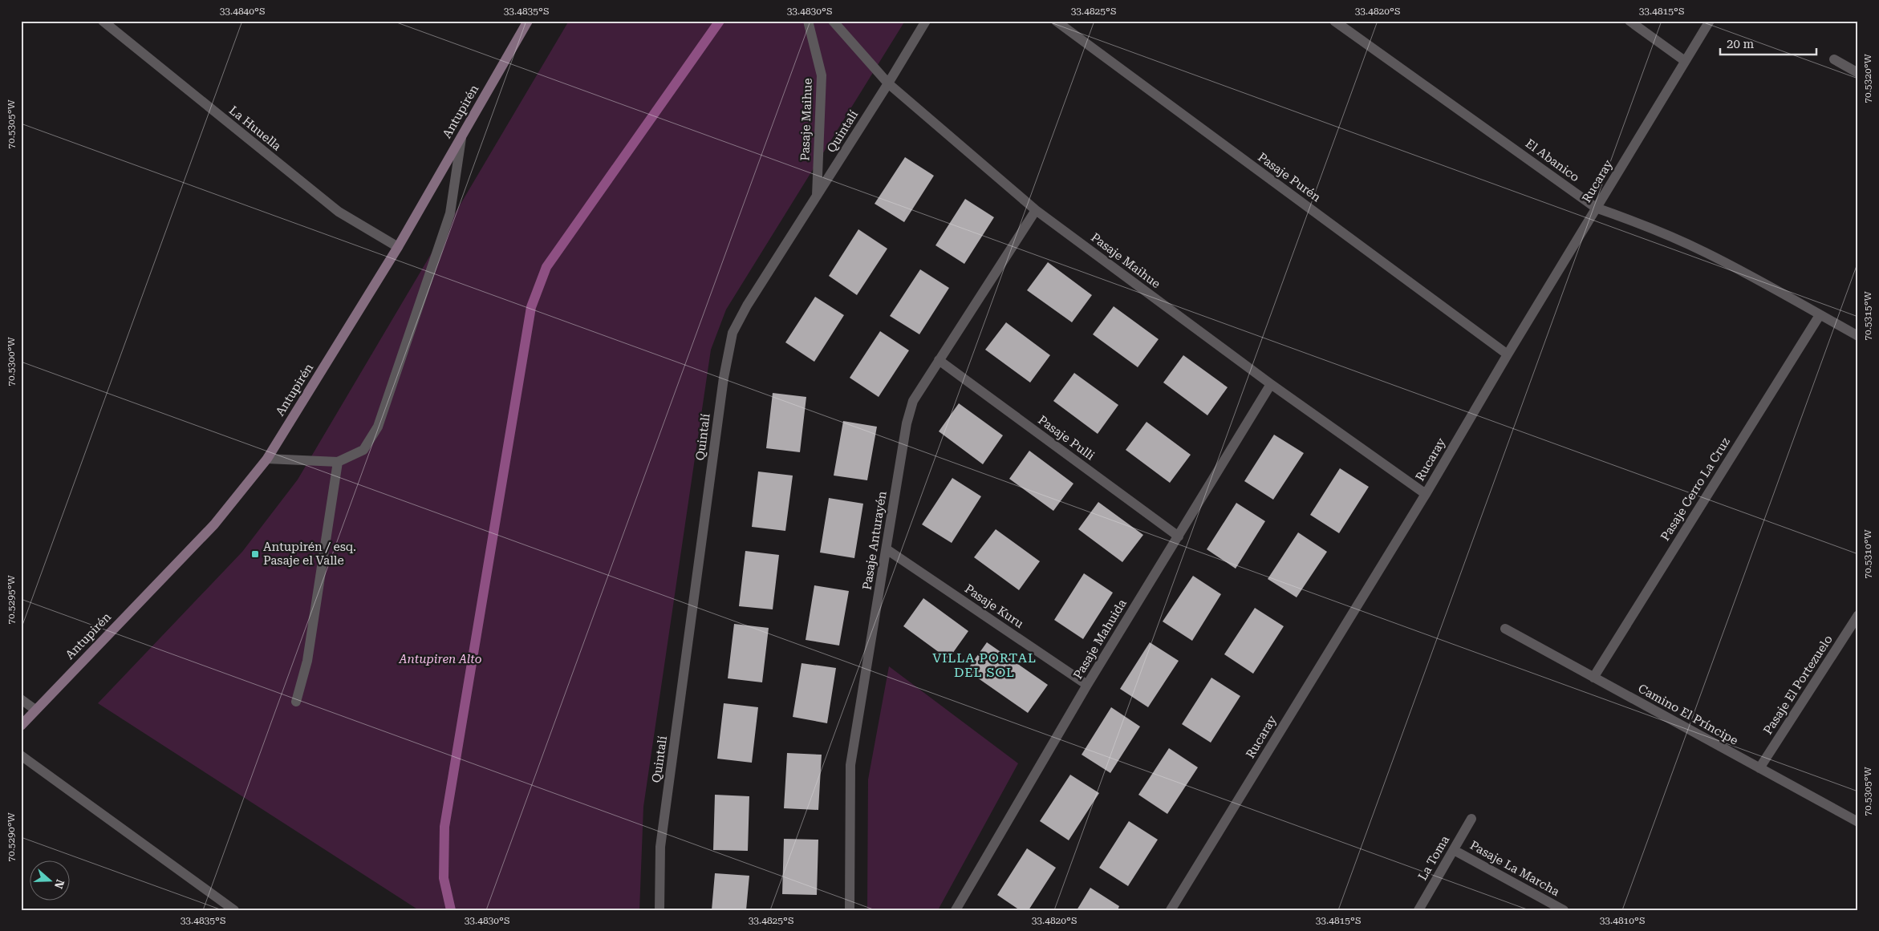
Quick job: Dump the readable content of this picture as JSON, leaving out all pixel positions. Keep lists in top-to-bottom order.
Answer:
{
  "streets": {
    "street": [
      "Antupirén",
      "Pasaje Maihue",
      "La Huuella",
      "Quintalí",
      "El Abanico",
      "Pasaje Purén",
      "Rucaray",
      "Pasaje Pulli",
      "Pasaje Cerro La Cruz",
      "Pasaje Anturayén",
      "Pasaje Kuru",
      "Pasaje Mahuida",
      "Pasaje El Portezuelo",
      "Camino El Príncipe",
      "La Toma",
      "Pasaje La Marcha"
    ]
  },
  "crossings": [
    ["Antupirén", "La Huuella"],
    ["Pasaje Maihue", "Quintalí"],
    ["Pasaje Maihue", "Rucaray"],
    ["Pasaje Maihue", "Pasaje Anturayén"],
    ["Pasaje Maihue", "Pasaje Mahuida"],
    ["El Abanico", "Rucaray"],
    ["El Abanico", "Pasaje Cerro La Cruz"],
    ["Pasaje Purén", "Rucaray"],
    ["Pasaje Pulli", "Pasaje Anturayén"],
    ["Pasaje Pulli", "Pasaje Mahuida"],
    ["Pasaje Cerro La Cruz", "Camino El Príncipe"],
    ["Pasaje Anturayén", "Pasaje Kuru"],
    ["Pasaje Kuru", "Pasaje Mahuida"],
    ["Pasaje El Portezuelo", "Camino El Príncipe"],
    ["La Toma", "Pasaje La Marcha"]
  ],
  "districts": ["VILLA PORTAL DEL SOL"],
  "parks": ["Antupiren Alto"],
  "places": {
    "transit": ["Antupirén / esq. Pasaje el Valle"]
  },
  "scale_bar": "20 m",
  "north": "right",
  "coordinates": [
    "33.4840°S",
    "33.4835°S",
    "33.4830°S",
    "33.4825°S",
    "33.4820°S",
    "33.4815°S",
    "70.5320°W",
    "70.5305°W",
    "70.5315°W",
    "70.5300°W",
    "70.5310°W",
    "70.5295°W",
    "70.5290°W",
    "33.4810°S"
  ]
}
